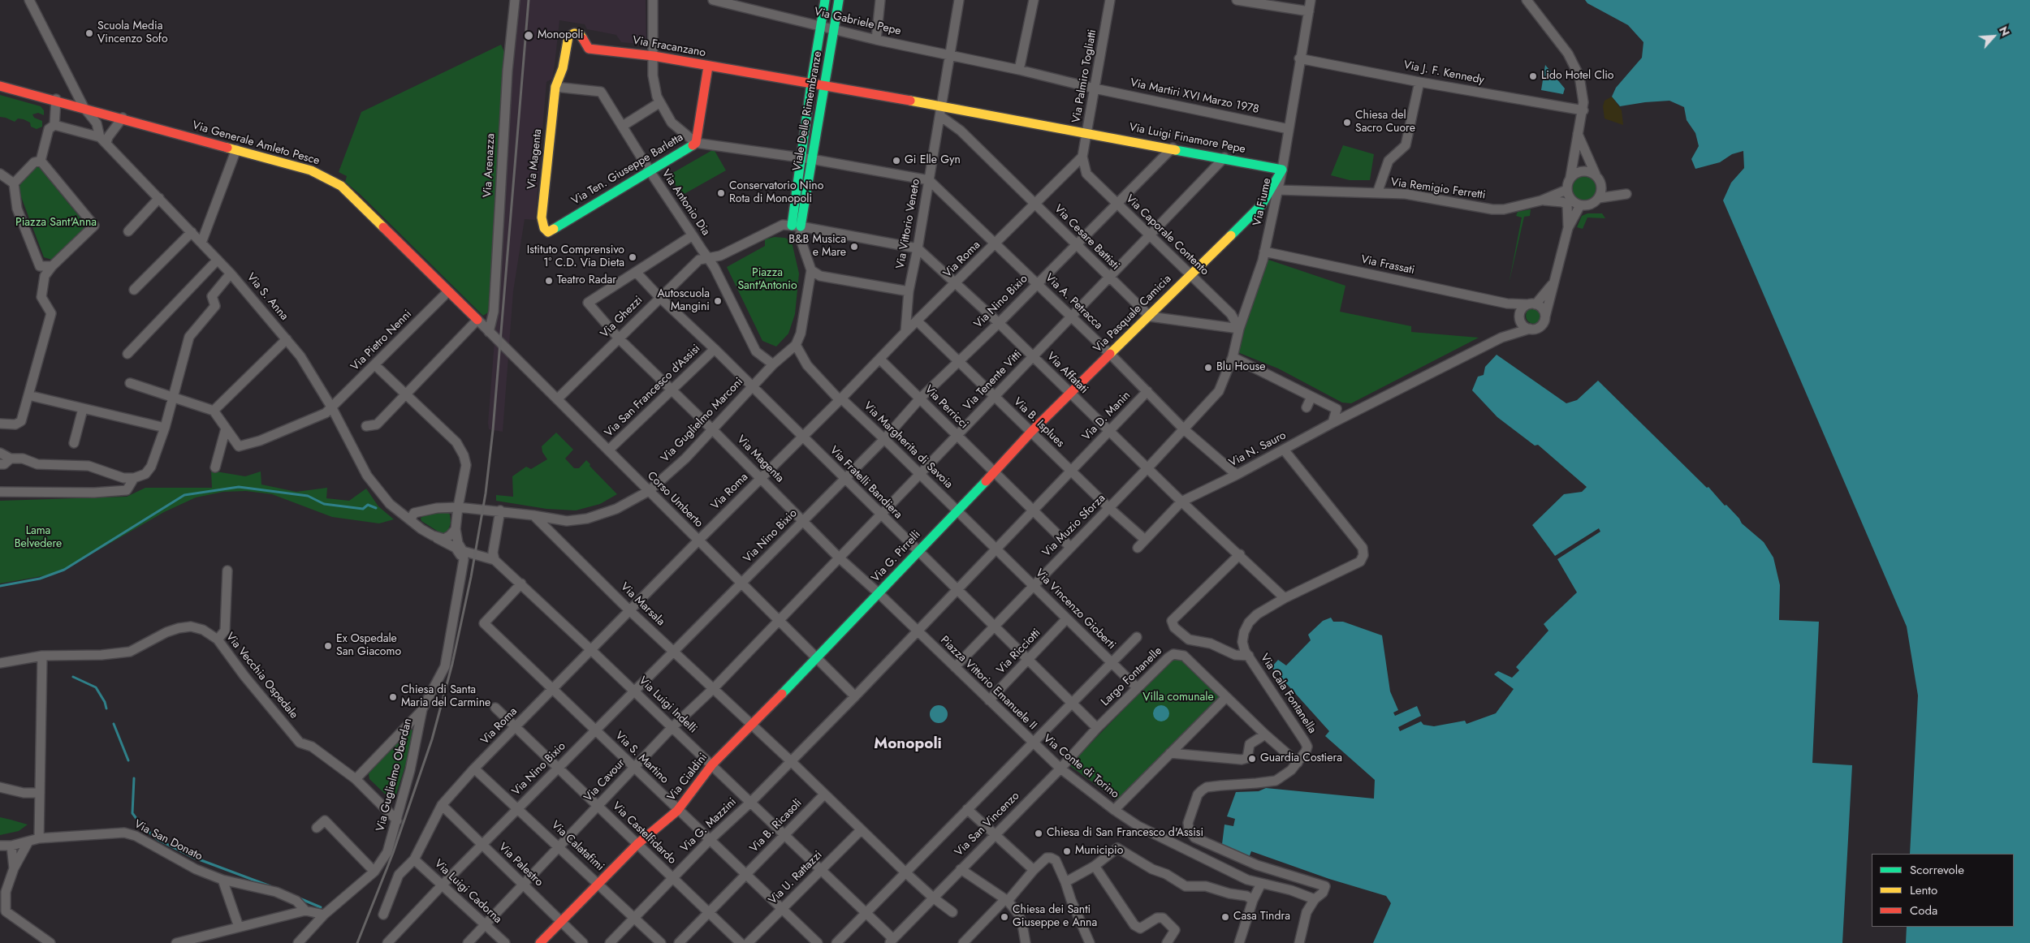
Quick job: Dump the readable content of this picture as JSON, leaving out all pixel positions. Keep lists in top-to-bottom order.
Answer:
{
  "streets": {
    "street": [
      "Via Gabriele Pepe",
      "Via Fracanzano",
      "Via J. F. Kennedy",
      "Via Palmiro Togliatti",
      "Via Martiri XVI Marzo 1978",
      "Viale Delle Rimembranze",
      "Via Luigi Finamore Pepe",
      "Via Generale Amleto Pesce",
      "Via Magenta",
      "Via Arenazza",
      "Via Ten. Giuseppe Barletta",
      "Via Remigio Ferretti",
      "Via Fiume",
      "Via Antonio Dia",
      "Via Vittorio Veneto",
      "Via Caporale Contento",
      "Via Cesare Battisti",
      "Via Roma",
      "Via Frassati",
      "Via S. Anna",
      "Via Nino Bixio",
      "Via A. Petracca",
      "Via Pasquale Camicia",
      "Via Ghezzi",
      "Via Pietro Nenni",
      "Via Affatati",
      "Via Tenente Vitti",
      "Via San Francesco d'Assisi",
      "Via Perricci",
      "Via D. Manin",
      "Via Guglielmo Marconi",
      "Via B. Isplues",
      "Via Margherita di Savoia",
      "Via N. Sauro",
      "Via Fratelli Bandiera",
      "Corso Umberto",
      "Via Muzio Sforza",
      "Via G. Pirrelli",
      "Via Marsala",
      "Via Vincenzo Gioberti",
      "Via Ricciotti",
      "Via Vecchia Ospedale",
      "Largo Fontanelle",
      "Piazza Vittorio Emanuele II",
      "Via Cala Fontanella",
      "Via Luigi Indelli",
      "Via S. Martino",
      "Via Conte di Torino",
      "Via Guglielmo Oberdan",
      "Via Cialdini",
      "Via Cavour",
      "Via San Vincenzo",
      "Via G. Mazzini",
      "Via B. Ricasoli",
      "Via Castelfidardo",
      "Via San Donato",
      "Via Calatafimi",
      "Via Palestro",
      "Via U. Rattazzi",
      "Via Luigi Cadorna"
    ]
  },
  "crossings": [
    ["Via Gabriele Pepe", "Via Martiri XVI Marzo 1978"],
    ["Via Gabriele Pepe", "Viale Delle Rimembranze"],
    ["Via Gabriele Pepe", "Via Vittorio Veneto"],
    ["Via Fracanzano", "Viale Delle Rimembranze"],
    ["Via Fracanzano", "Via Luigi Finamore Pepe"],
    ["Via Fracanzano", "Via Magenta"],
    ["Via Fracanzano", "Via Ten. Giuseppe Barletta"],
    ["Via Fracanzano", "Via Antonio Dia"],
    ["Via Fracanzano", "Via Vittorio Veneto"],
    ["Via J. F. Kennedy", "Via Fiume"],
    ["Via Palmiro Togliatti", "Via Martiri XVI Marzo 1978"],
    ["Via Palmiro Togliatti", "Via Luigi Finamore Pepe"],
    ["Via Palmiro Togliatti", "Via Caporale Contento"],
    ["Via Palmiro Togliatti", "Via Roma"],
    ["Via Martiri XVI Marzo 1978", "Via Fiume"],
    ["Viale Delle Rimembranze", "Via Ghezzi"],
    ["Via Luigi Finamore Pepe", "Via Fiume"],
    ["Via Luigi Finamore Pepe", "Via Vittorio Veneto"],
    ["Via Luigi Finamore Pepe", "Via Nino Bixio"],
    ["Via Luigi Finamore Pepe", "Via Pasquale Camicia"],
    ["Via Luigi Finamore Pepe", "Via Tenente Vitti"],
    ["Via Generale Amleto Pesce", "Via S. Anna"],
    ["Via Generale Amleto Pesce", "Via Pietro Nenni"],
    ["Via Generale Amleto Pesce", "Corso Umberto"],
    ["Via Magenta", "Via Ten. Giuseppe Barletta"],
    ["Via Magenta", "Via Antonio Dia"],
    ["Via Magenta", "Via Roma"],
    ["Via Magenta", "Via Nino Bixio"],
    ["Via Magenta", "Via Ghezzi"],
    ["Via Magenta", "Via Tenente Vitti"],
    ["Via Magenta", "Via San Francesco d'Assisi"],
    ["Via Magenta", "Via D. Manin"],
    ["Via Magenta", "Via Guglielmo Marconi"],
    ["Via Magenta", "Via Fratelli Bandiera"],
    ["Via Magenta", "Via G. Pirrelli"],
    ["Via Magenta", "Piazza Vittorio Emanuele II"],
    ["Via Arenazza", "Corso Umberto"],
    ["Via Ten. Giuseppe Barletta", "Via Antonio Dia"],
    ["Via Remigio Ferretti", "Via Fiume"],
    ["Via Fiume", "Via Caporale Contento"],
    ["Via Fiume", "Via Frassati"],
    ["Via Fiume", "Via Pasquale Camicia"],
    ["Via Fiume", "Via Muzio Sforza"],
    ["Via Antonio Dia", "Via Ghezzi"],
    ["Via Antonio Dia", "Via Guglielmo Marconi"],
    ["Via Vittorio Veneto", "Via Cesare Battisti"],
    ["Via Vittorio Veneto", "Via Roma"],
    ["Via Vittorio Veneto", "Via A. Petracca"],
    ["Via Vittorio Veneto", "Via Affatati"],
    ["Via Caporale Contento", "Via Roma"],
    ["Via Caporale Contento", "Via Nino Bixio"],
    ["Via Caporale Contento", "Via Pasquale Camicia"],
    ["Via Caporale Contento", "Via Tenente Vitti"],
    ["Via Cesare Battisti", "Via Roma"],
    ["Via Cesare Battisti", "Via Nino Bixio"],
    ["Via Cesare Battisti", "Via Pasquale Camicia"],
    ["Via Cesare Battisti", "Via Tenente Vitti"],
    ["Via Roma", "Via A. Petracca"],
    ["Via Roma", "Via Affatati"],
    ["Via Roma", "Via Perricci"],
    ["Via Roma", "Via B. Isplues"],
    ["Via Roma", "Via Margherita di Savoia"],
    ["Via Roma", "Via Fratelli Bandiera"],
    ["Via Roma", "Corso Umberto"],
    ["Via Roma", "Via Marsala"],
    ["Via Roma", "Via Luigi Indelli"],
    ["Via Roma", "Via S. Martino"],
    ["Via Roma", "Via Castelfidardo"],
    ["Via Roma", "Via Calatafimi"],
    ["Via Roma", "Via Palestro"],
    ["Via Roma", "Via Luigi Cadorna"],
    ["Via S. Anna", "Via Pietro Nenni"],
    ["Via S. Anna", "Via Guglielmo Oberdan"],
    ["Via Nino Bixio", "Via A. Petracca"],
    ["Via Nino Bixio", "Via Affatati"],
    ["Via Nino Bixio", "Via Perricci"],
    ["Via Nino Bixio", "Via B. Isplues"],
    ["Via Nino Bixio", "Via Margherita di Savoia"],
    ["Via Nino Bixio", "Via Fratelli Bandiera"],
    ["Via Nino Bixio", "Corso Umberto"],
    ["Via Nino Bixio", "Via Marsala"],
    ["Via Nino Bixio", "Via Luigi Indelli"],
    ["Via Nino Bixio", "Via S. Martino"],
    ["Via Nino Bixio", "Via Castelfidardo"],
    ["Via Nino Bixio", "Via Calatafimi"],
    ["Via Nino Bixio", "Via Palestro"],
    ["Via Nino Bixio", "Via Luigi Cadorna"],
    ["Via A. Petracca", "Via Pasquale Camicia"],
    ["Via A. Petracca", "Via Tenente Vitti"],
    ["Via A. Petracca", "Via D. Manin"],
    ["Via A. Petracca", "Via N. Sauro"],
    ["Via A. Petracca", "Via Muzio Sforza"],
    ["Via Pasquale Camicia", "Via Affatati"],
    ["Via Pasquale Camicia", "Via Perricci"],
    ["Via Pasquale Camicia", "Via B. Isplues"],
    ["Via Pasquale Camicia", "Via G. Pirrelli"],
    ["Via Ghezzi", "Via Fratelli Bandiera"],
    ["Via Ghezzi", "Corso Umberto"],
    ["Via Affatati", "Via Tenente Vitti"],
    ["Via Affatati", "Via D. Manin"],
    ["Via Affatati", "Via N. Sauro"],
    ["Via Affatati", "Via Muzio Sforza"],
    ["Via Affatati", "Via Cala Fontanella"],
    ["Via Tenente Vitti", "Via Perricci"],
    ["Via Tenente Vitti", "Via B. Isplues"],
    ["Via Tenente Vitti", "Via Margherita di Savoia"],
    ["Via Tenente Vitti", "Via Fratelli Bandiera"],
    ["Via Tenente Vitti", "Corso Umberto"],
    ["Via Tenente Vitti", "Via Cavour"],
    ["Via San Francesco d'Assisi", "Via Fratelli Bandiera"],
    ["Via San Francesco d'Assisi", "Corso Umberto"],
    ["Via Perricci", "Via D. Manin"],
    ["Via Perricci", "Via Muzio Sforza"],
    ["Via Perricci", "Via G. Pirrelli"],
    ["Via D. Manin", "Via B. Isplues"],
    ["Via D. Manin", "Via Margherita di Savoia"],
    ["Via D. Manin", "Via Fratelli Bandiera"],
    ["Via D. Manin", "Via Vincenzo Gioberti"],
    ["Via D. Manin", "Piazza Vittorio Emanuele II"],
    ["Via Guglielmo Marconi", "Via Fratelli Bandiera"],
    ["Via Guglielmo Marconi", "Corso Umberto"],
    ["Via Guglielmo Marconi", "Via Marsala"],
    ["Via B. Isplues", "Via Muzio Sforza"],
    ["Via Margherita di Savoia", "Via G. Pirrelli"],
    ["Via Margherita di Savoia", "Via Vincenzo Gioberti"],
    ["Via N. Sauro", "Via Cala Fontanella"],
    ["Via Fratelli Bandiera", "Via Muzio Sforza"],
    ["Via Fratelli Bandiera", "Via G. Pirrelli"],
    ["Via Fratelli Bandiera", "Via Ricciotti"],
    ["Via Fratelli Bandiera", "Largo Fontanelle"],
    ["Corso Umberto", "Via G. Pirrelli"],
    ["Corso Umberto", "Via Cialdini"],
    ["Corso Umberto", "Via Cavour"],
    ["Via Muzio Sforza", "Via Vincenzo Gioberti"],
    ["Via Muzio Sforza", "Piazza Vittorio Emanuele II"],
    ["Via G. Pirrelli", "Via Cialdini"],
    ["Via Marsala", "Via Cialdini"],
    ["Via Marsala", "Via Cavour"],
    ["Via Marsala", "Via G. Mazzini"],
    ["Via Vincenzo Gioberti", "Via Ricciotti"],
    ["Via Vincenzo Gioberti", "Largo Fontanelle"],
    ["Via Ricciotti", "Piazza Vittorio Emanuele II"],
    ["Via Vecchia Ospedale", "Via Guglielmo Oberdan"],
    ["Largo Fontanelle", "Via Cala Fontanella"],
    ["Largo Fontanelle", "Via Conte di Torino"],
    ["Largo Fontanelle", "Via San Vincenzo"],
    ["Piazza Vittorio Emanuele II", "Via Luigi Indelli"],
    ["Piazza Vittorio Emanuele II", "Via Conte di Torino"],
    ["Via Cala Fontanella", "Via Conte di Torino"],
    ["Via Luigi Indelli", "Via S. Martino"],
    ["Via Luigi Indelli", "Via Cialdini"],
    ["Via Luigi Indelli", "Via Cavour"],
    ["Via Luigi Indelli", "Via San Vincenzo"],
    ["Via Luigi Indelli", "Via G. Mazzini"],
    ["Via Luigi Indelli", "Via B. Ricasoli"],
    ["Via Luigi Indelli", "Via U. Rattazzi"],
    ["Via S. Martino", "Via Cialdini"],
    ["Via S. Martino", "Via Cavour"],
    ["Via S. Martino", "Via G. Mazzini"],
    ["Via S. Martino", "Via B. Ricasoli"],
    ["Via S. Martino", "Via U. Rattazzi"],
    ["Via Conte di Torino", "Via San Vincenzo"],
    ["Via Guglielmo Oberdan", "Via San Donato"],
    ["Via Cialdini", "Via Castelfidardo"],
    ["Via Cialdini", "Via Calatafimi"],
    ["Via Cialdini", "Via Palestro"],
    ["Via Cavour", "Via Castelfidardo"],
    ["Via Cavour", "Via Calatafimi"],
    ["Via Cavour", "Via Palestro"],
    ["Via Cavour", "Via Luigi Cadorna"],
    ["Via G. Mazzini", "Via Castelfidardo"],
    ["Via G. Mazzini", "Via Calatafimi"],
    ["Via B. Ricasoli", "Via Castelfidardo"]
  ],
  "districts": ["Monopoli"],
  "parks": [
    "Piazza Sant'Anna",
    "Piazza Sant'Antonio",
    "Lama Belvedere",
    "Villa comunale"
  ],
  "places": [
    "Scuola Media Vincenzo Sofo",
    "Monopoli",
    "Lido Hotel Clio",
    "Chiesa del Sacro Cuore",
    "Gi Elle Gyn",
    "Conservatorio Nino Rota di Monopoli",
    "B&B Musica e Mare",
    "Istituto Comprensivo 1° C.D. Via Dieta",
    "Teatro Radar",
    "Autoscuola Mangini",
    "Blu House",
    "Ex Ospedale San Giacomo",
    "Chiesa di Santa Maria del Carmine",
    "Guardia Costiera",
    "Chiesa di San Francesco d'Assisi",
    "Municipio",
    "Chiesa dei Santi Giuseppe e Anna",
    "Casa Tindra"
  ],
  "legend": ["Scorrevole", "Lento", "Coda"],
  "north": "top right"
}
